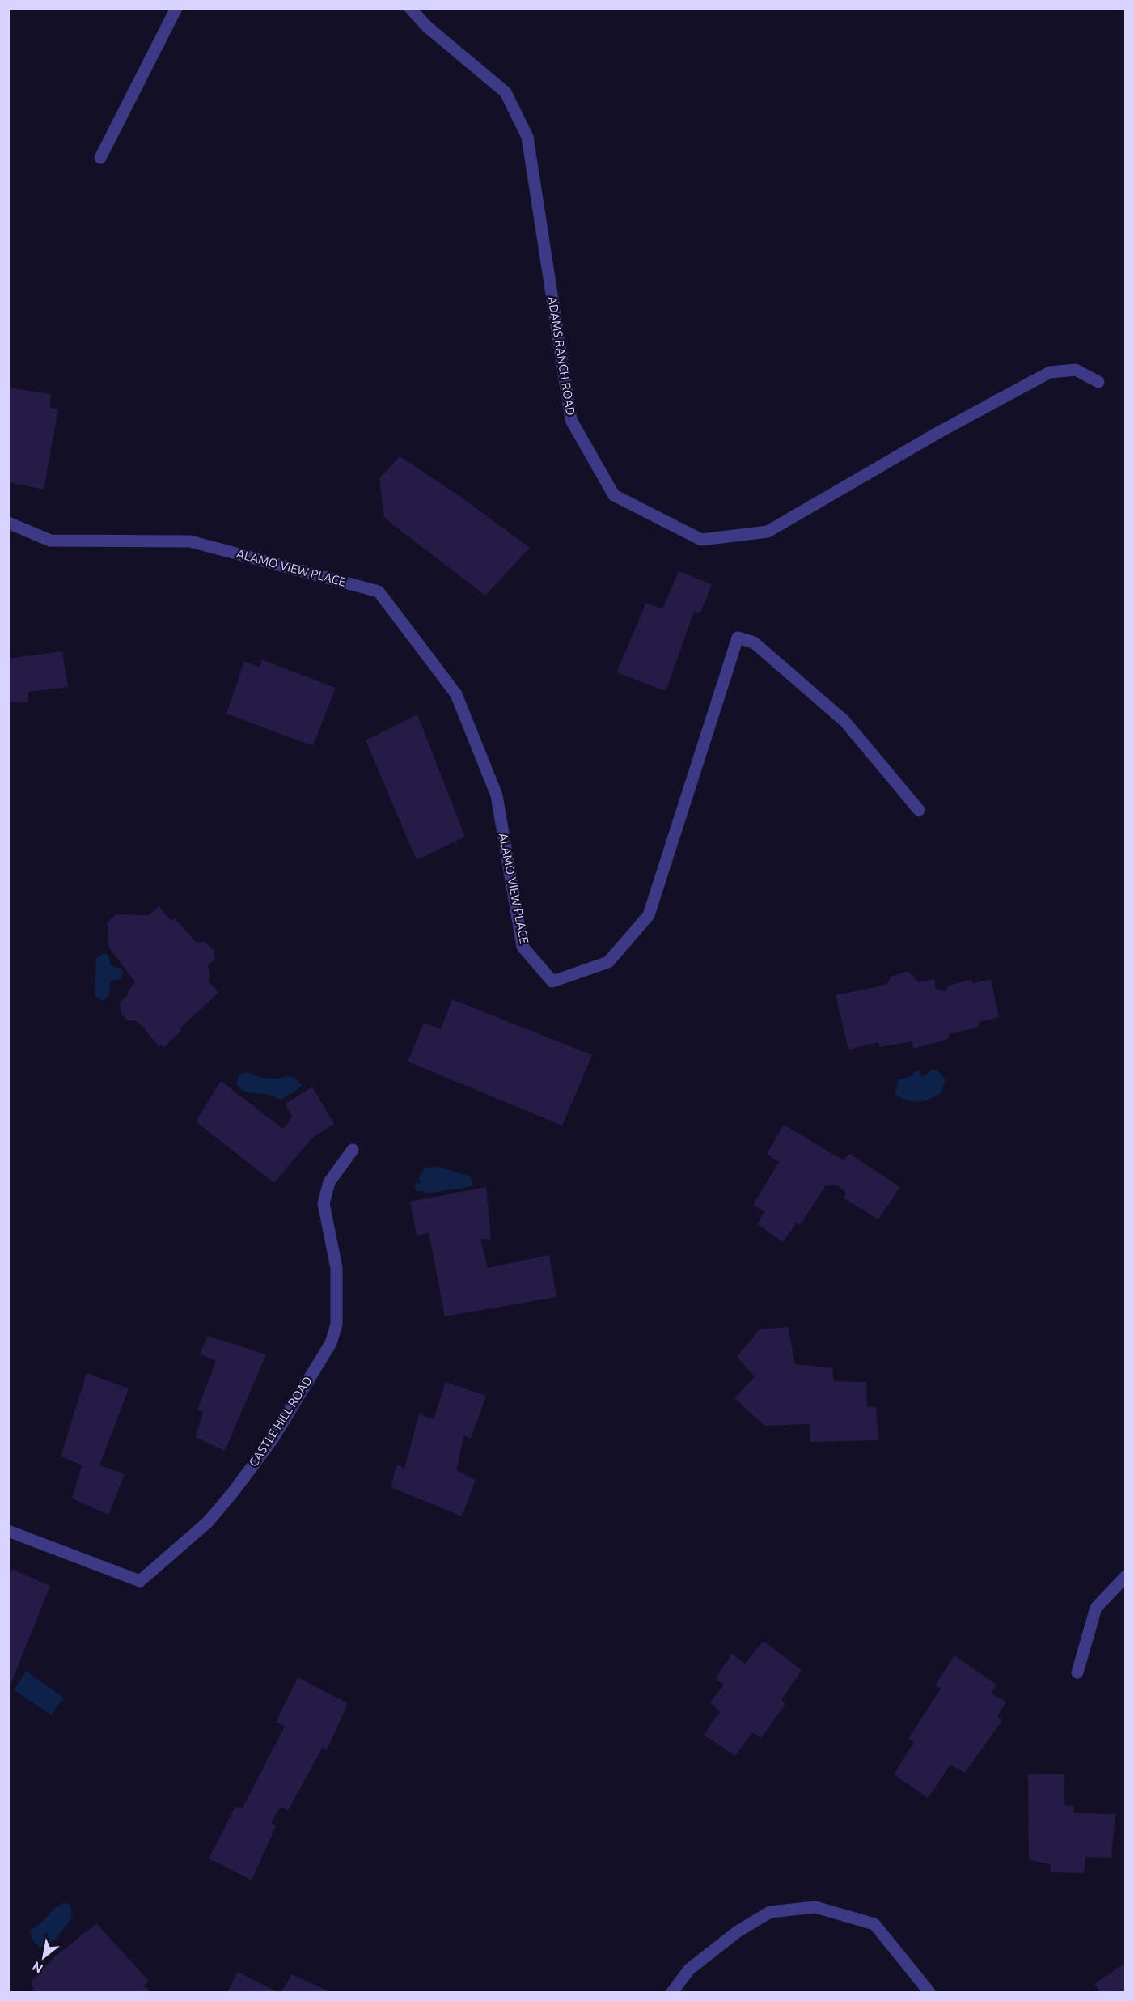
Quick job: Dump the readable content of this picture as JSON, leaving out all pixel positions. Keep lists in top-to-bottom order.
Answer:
{
  "streets": {
    "street": ["ADAMS RANCH ROAD", "ALAMO VIEW PLACE", "CASTLE HILL ROAD"]
  },
  "north": "bottom left"
}
